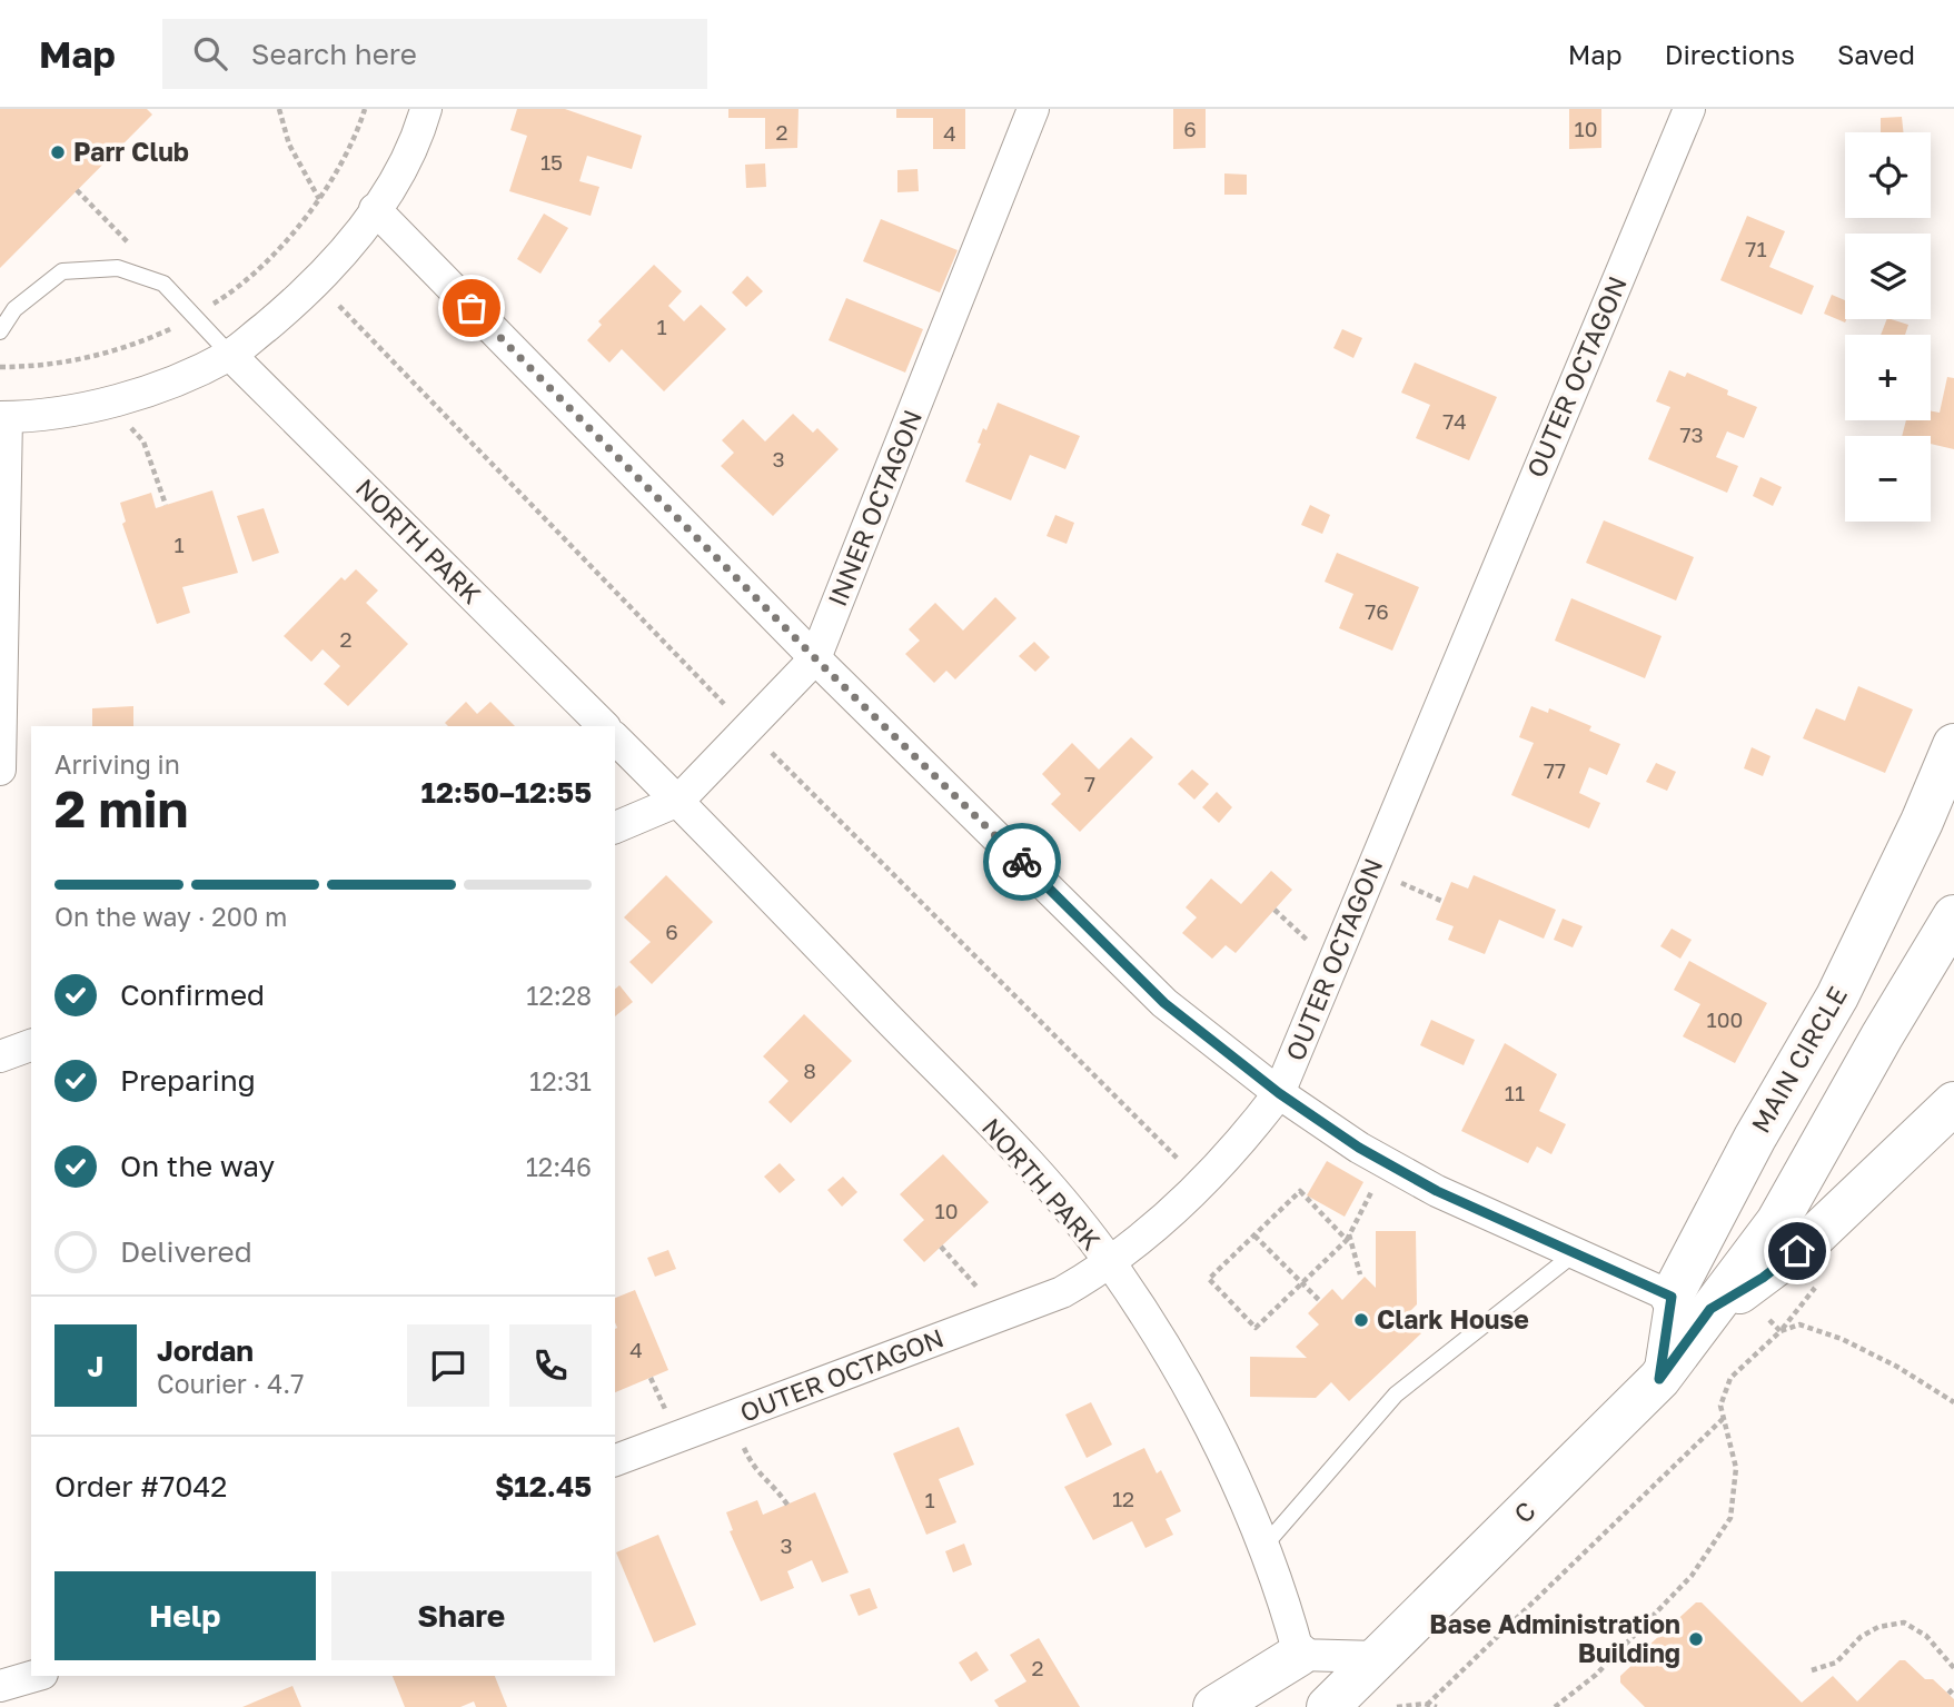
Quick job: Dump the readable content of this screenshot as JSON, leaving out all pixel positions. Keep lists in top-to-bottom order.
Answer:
{
  "streets": {
    "street": [
      "OUTER OCTAGON",
      "INNER OCTAGON",
      "NORTH PARK",
      "MAIN CIRCLE",
      "C"
    ]
  },
  "crossings": [
    ["OUTER OCTAGON", "NORTH PARK"],
    ["INNER OCTAGON", "NORTH PARK"],
    ["MAIN CIRCLE", "C"]
  ],
  "places": ["Parr Club", "Clark House", "Base Administration Building"],
  "house_numbers": [
    "6",
    "10",
    "2",
    "4",
    "15",
    "71",
    "1",
    "74",
    "73",
    "3",
    "1",
    "76",
    "2",
    "77",
    "7",
    "6",
    "100",
    "8",
    "11",
    "10",
    "4",
    "12",
    "1",
    "3",
    "2"
  ],
  "page": {
    "header": "Map",
    "search": "Search here",
    "nav": ["Map", "Directions", "Saved"],
    "map_buttons": ["+", "−"],
    "heading": ["2 min", "Arriving in", "12:50–12:55"],
    "panel": [
      "Jordan",
      "Courier · 4.7",
      "Order #7042",
      "$12.45"
    ],
    "bar": "On the way · 200 m",
    "list": [
      ["Confirmed", "12:28"],
      ["Preparing", "12:31"],
      ["On the way", "12:46"],
      "Delivered"
    ],
    "round": "J",
    "buttons": ["Help", "Share"]
  }
}
